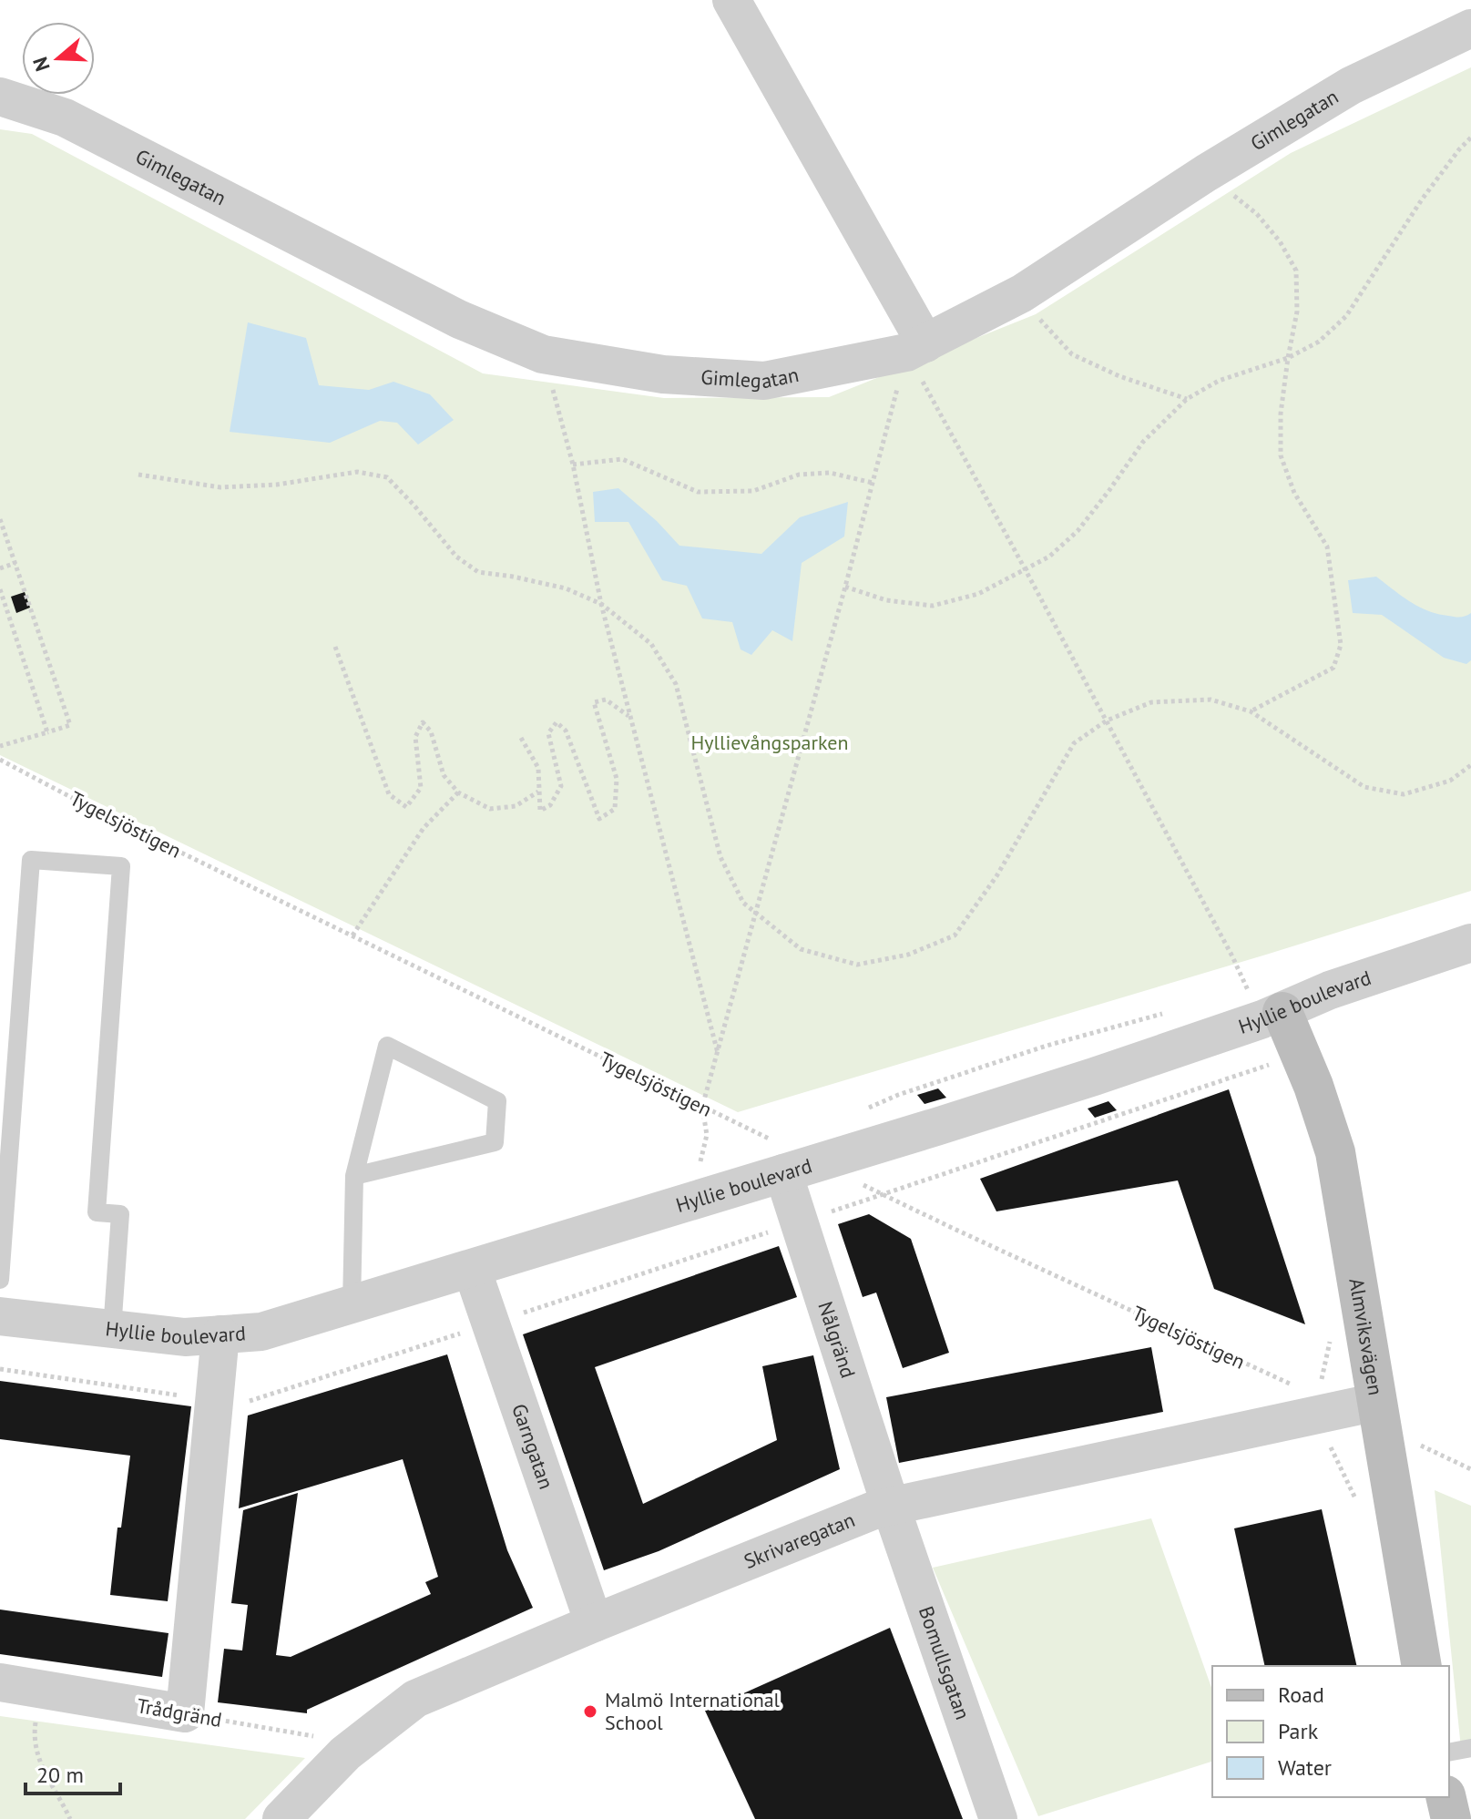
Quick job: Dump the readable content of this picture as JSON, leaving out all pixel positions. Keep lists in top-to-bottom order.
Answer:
{
  "streets": {
    "street": [
      "Gimlegatan",
      "Hyllie boulevard",
      "Almviksvägen",
      "Nålgränd",
      "Garngatan",
      "Skrivaregatan",
      "Bomullsgatan",
      "Trådgränd"
    ],
    "path": ["Tygelsjöstigen"]
  },
  "crossings": [
    ["Tygelsjöstigen", "Hyllie boulevard"],
    ["Tygelsjöstigen", "Nålgränd"],
    ["Tygelsjöstigen", "Skrivaregatan"],
    ["Hyllie boulevard", "Almviksvägen"],
    ["Hyllie boulevard", "Nålgränd"],
    ["Hyllie boulevard", "Garngatan"],
    ["Almviksvägen", "Skrivaregatan"],
    ["Nålgränd", "Skrivaregatan"],
    ["Nålgränd", "Bomullsgatan"],
    ["Garngatan", "Skrivaregatan"],
    ["Skrivaregatan", "Bomullsgatan"],
    ["Skrivaregatan", "Trådgränd"]
  ],
  "parks": ["Hyllievångsparken"],
  "places": ["Malmö International School"],
  "legend": ["Road", "Park", "Water"],
  "scale_bar": "20 m",
  "north": "left"
}
